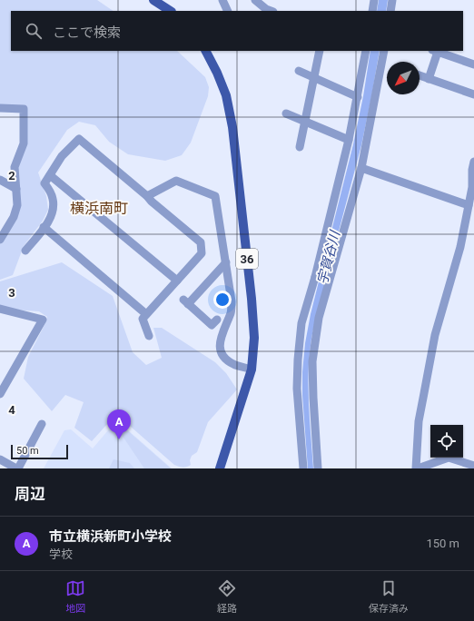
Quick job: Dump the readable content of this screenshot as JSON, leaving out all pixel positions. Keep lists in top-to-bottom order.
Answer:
{
  "streets": {
    "main road": ["36"]
  },
  "districts": ["横浜南町"],
  "water": ["宇賀谷川"],
  "scale_bar": "50 m",
  "north": "bottom left",
  "page": {
    "search": "ここで検索",
    "pins": "A",
    "scale": "50 m",
    "heading": "周辺",
    "list": [
      {
        "mark": "A",
        "name": "市立横浜新町小学校",
        "note": "学校",
        "value": "150 m"
      }
    ],
    "nav": ["地図", "経路", "保存済み"]
  },
  "grid": {
    "rows": ["2", "3", "4"]
  }
}
